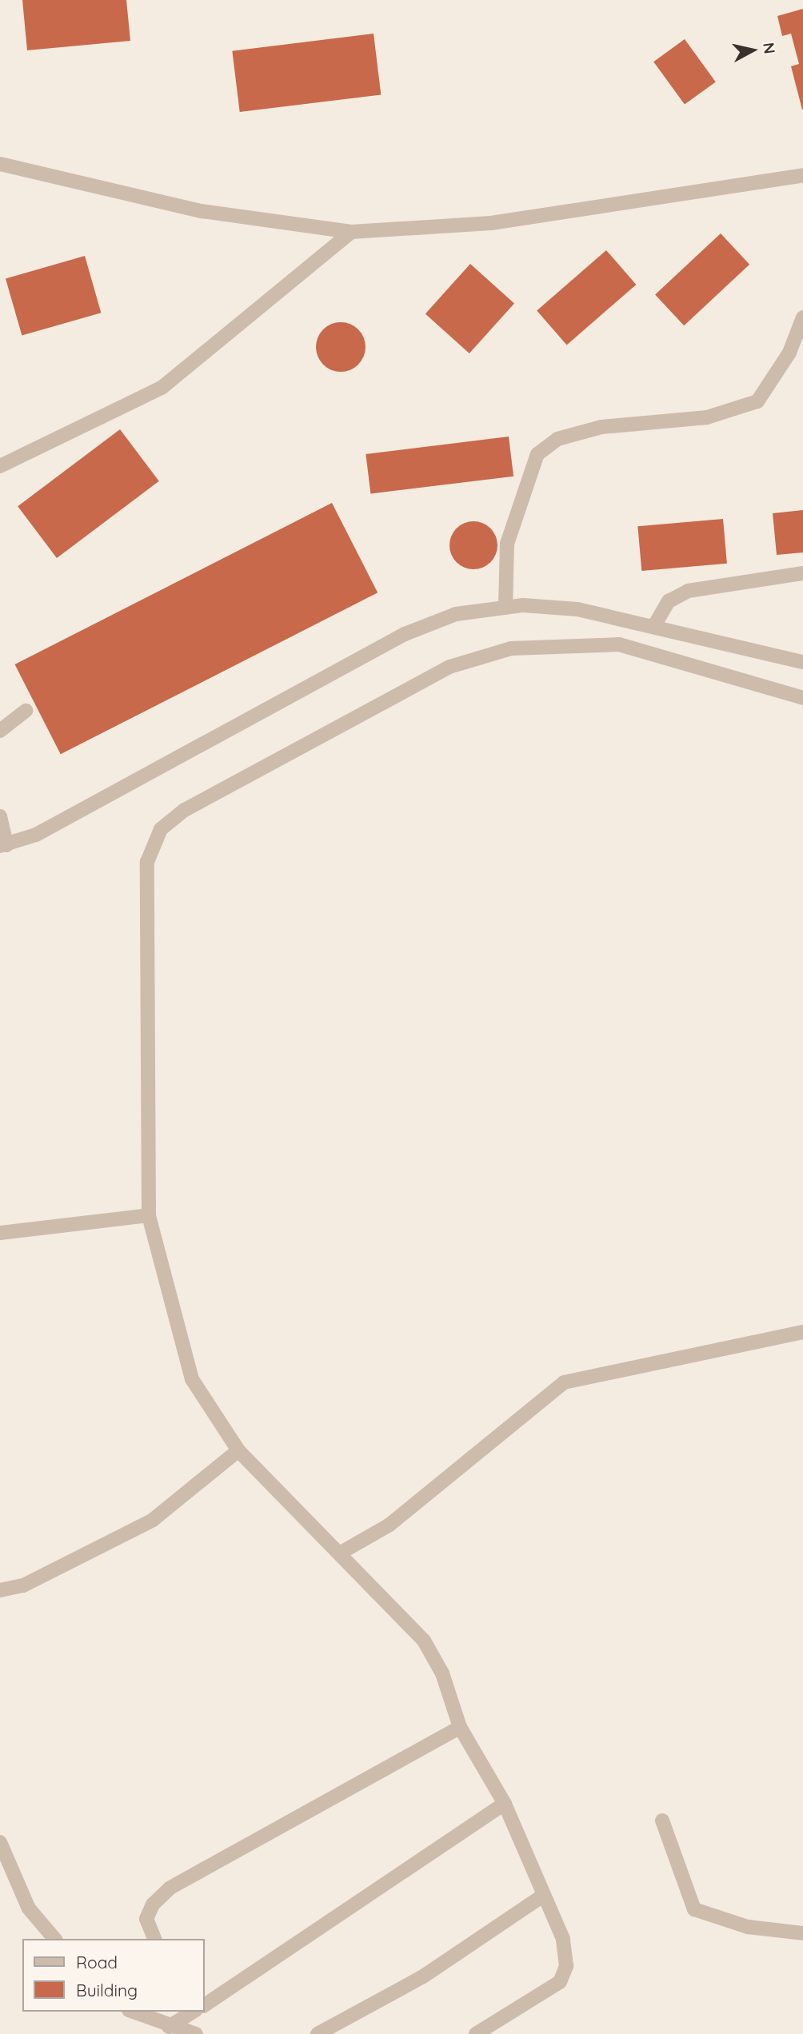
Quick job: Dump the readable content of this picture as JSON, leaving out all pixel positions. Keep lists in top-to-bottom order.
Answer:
{
  "legend": ["Road", "Building"],
  "north": "right"
}
